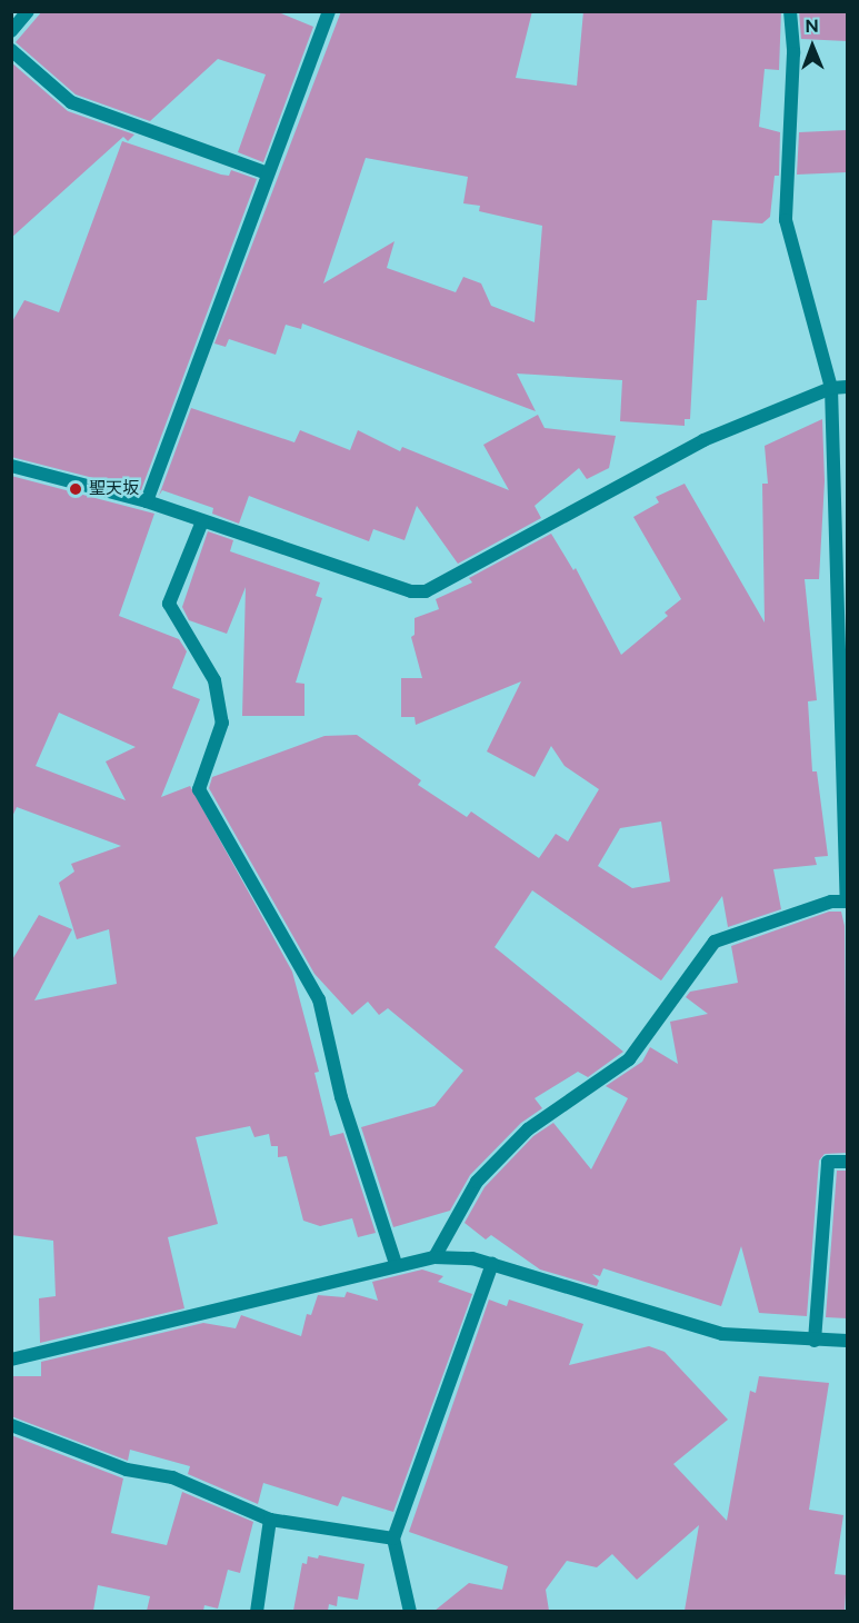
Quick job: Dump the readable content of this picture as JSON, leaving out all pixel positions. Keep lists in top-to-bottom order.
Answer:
{
  "places": ["聖天坂"],
  "north": "top"
}
